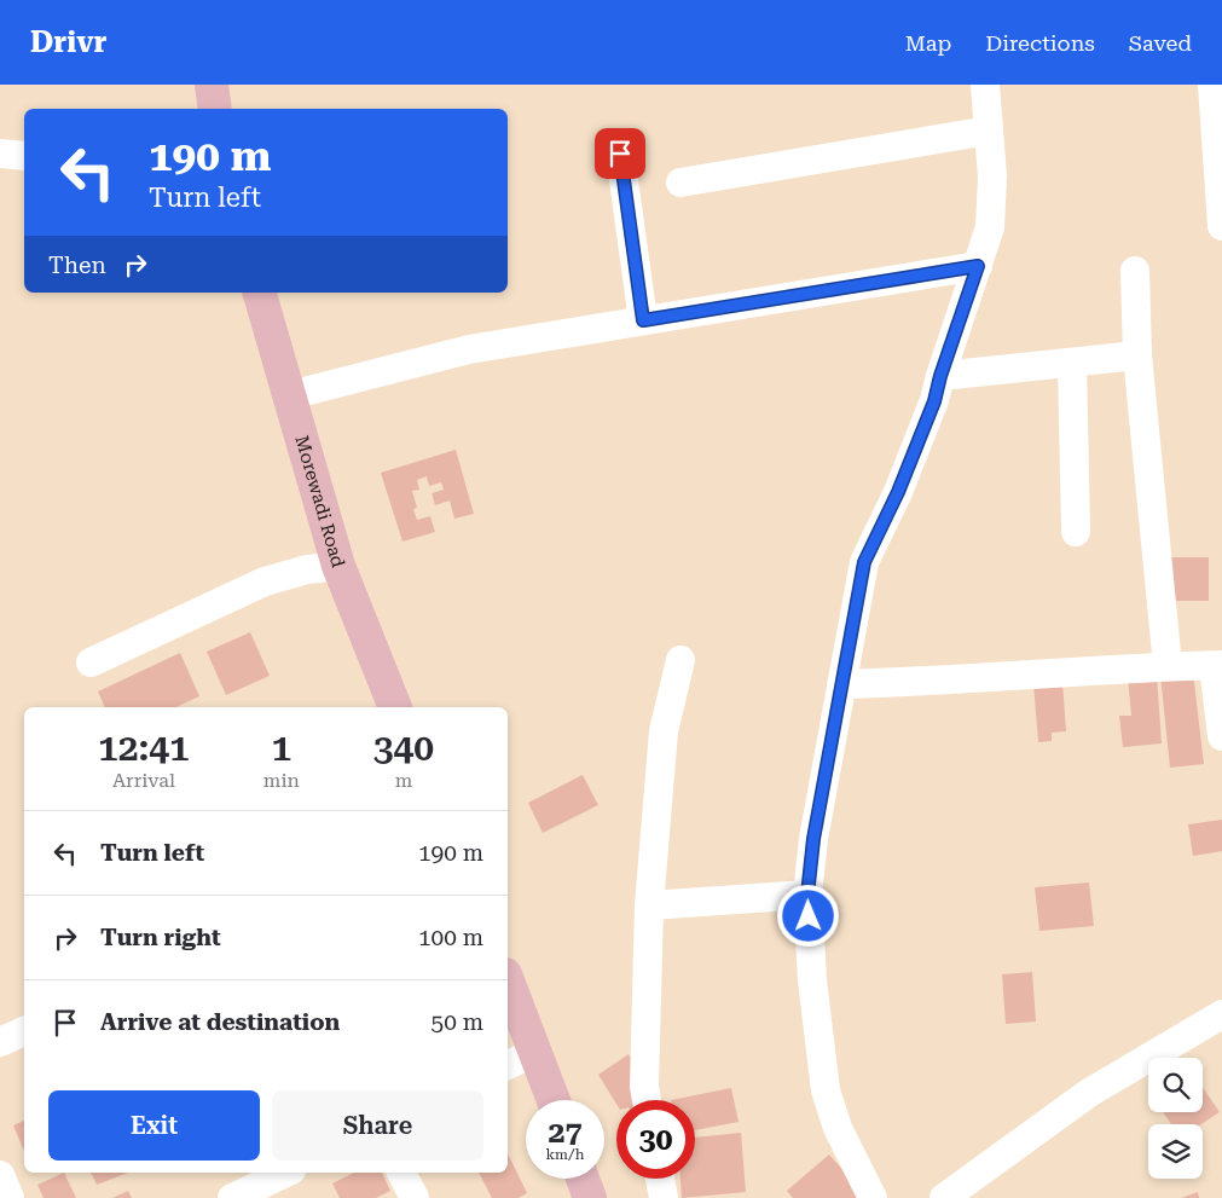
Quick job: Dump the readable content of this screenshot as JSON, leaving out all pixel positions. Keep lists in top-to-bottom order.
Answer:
{
  "streets": {
    "main road": ["Morewadi Road"]
  },
  "page": {
    "header": "Drivr",
    "nav": ["Map", "Directions", "Saved"],
    "turn": ["190 m", "Turn left"],
    "then": "Then",
    "eta": [
      "12:41",
      "Arrival",
      "1",
      "min",
      "340",
      "m"
    ],
    "list": [
      {
        "name": "Turn left",
        "value": "190 m"
      },
      {
        "name": "Turn right",
        "value": "100 m"
      },
      {
        "name": "Arrive at destination",
        "value": "50 m"
      }
    ],
    "buttons": ["Exit", "Share"],
    "speed": "27 km/h",
    "limit": "30"
  }
}
